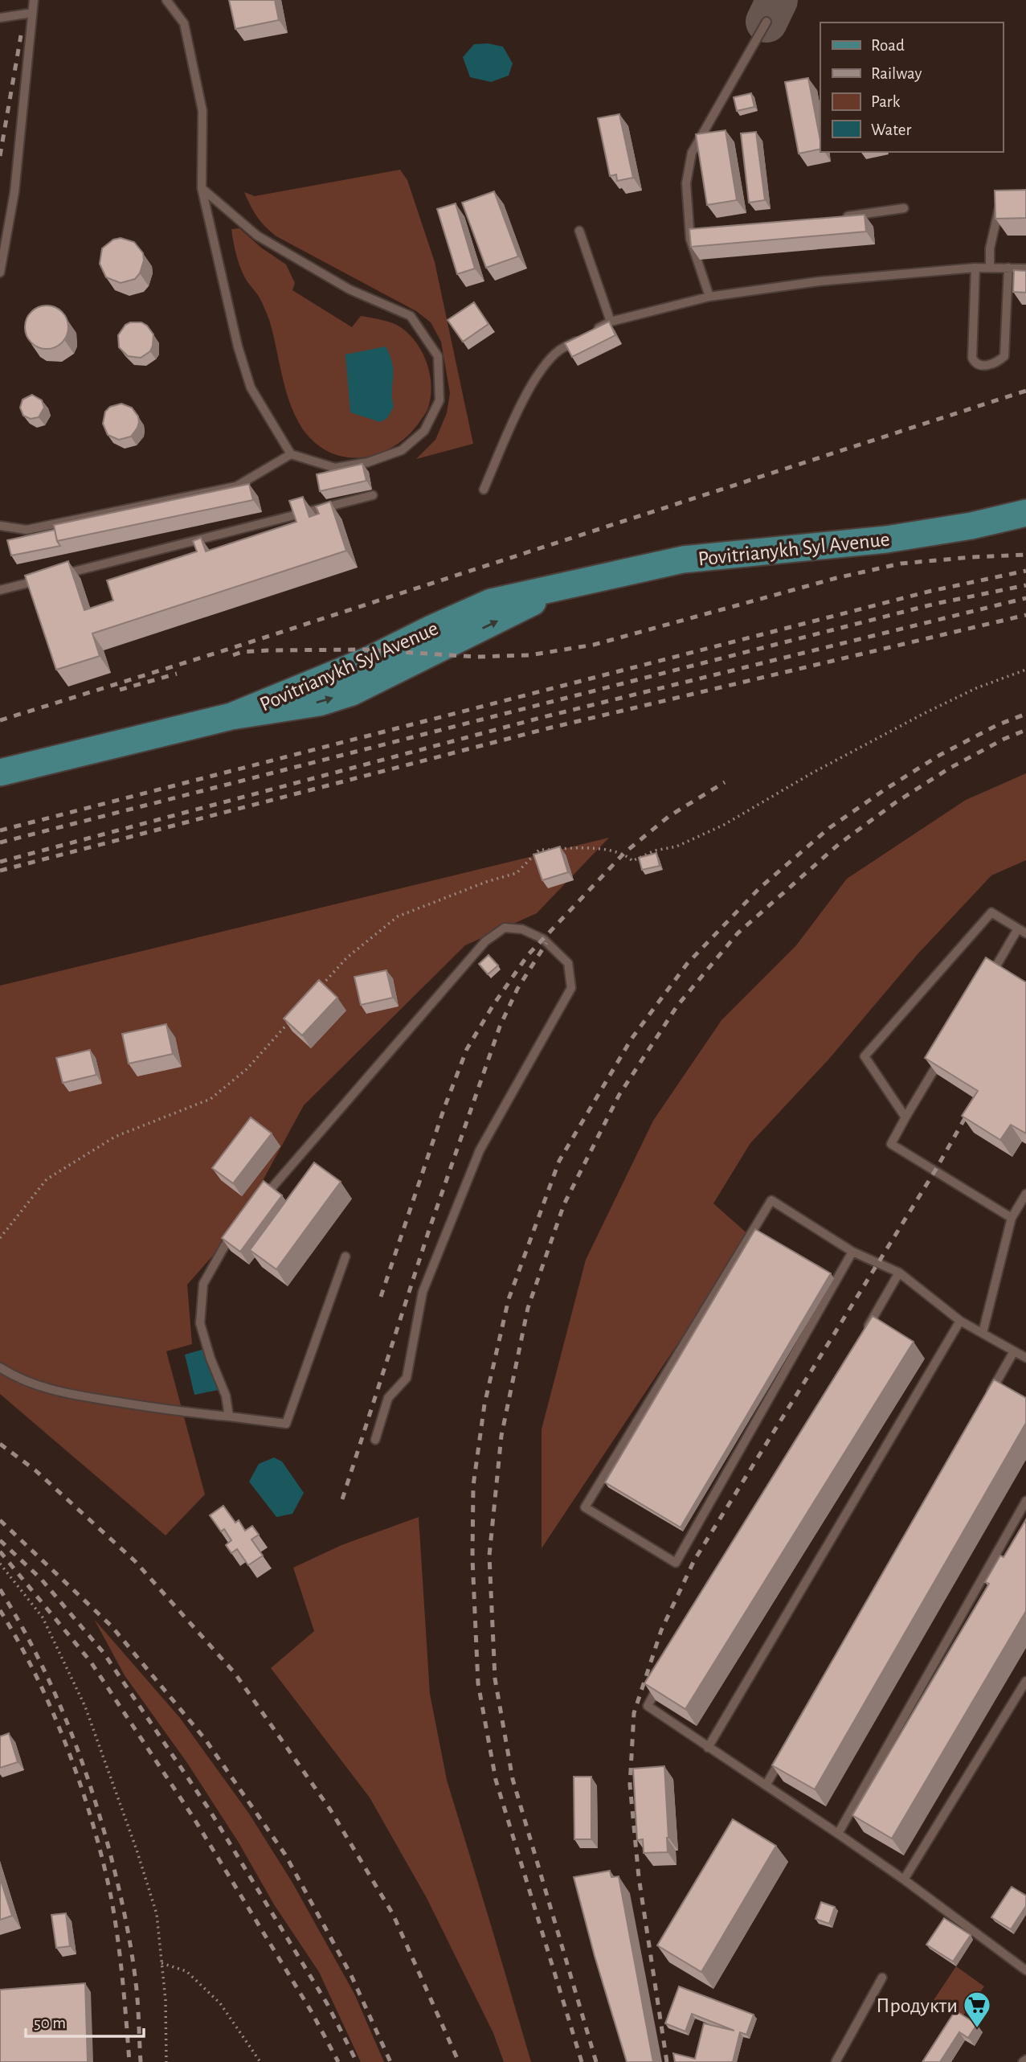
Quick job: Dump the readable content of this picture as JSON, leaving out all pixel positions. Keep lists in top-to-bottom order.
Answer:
{
  "streets": {
    "main road": ["Povitrianykh Syl Avenue"]
  },
  "places": {
    "supermarket": ["Продукти"]
  },
  "legend": [
    "Road",
    "Railway",
    "Park",
    "Water"
  ],
  "scale_bar": "50 m"
}
